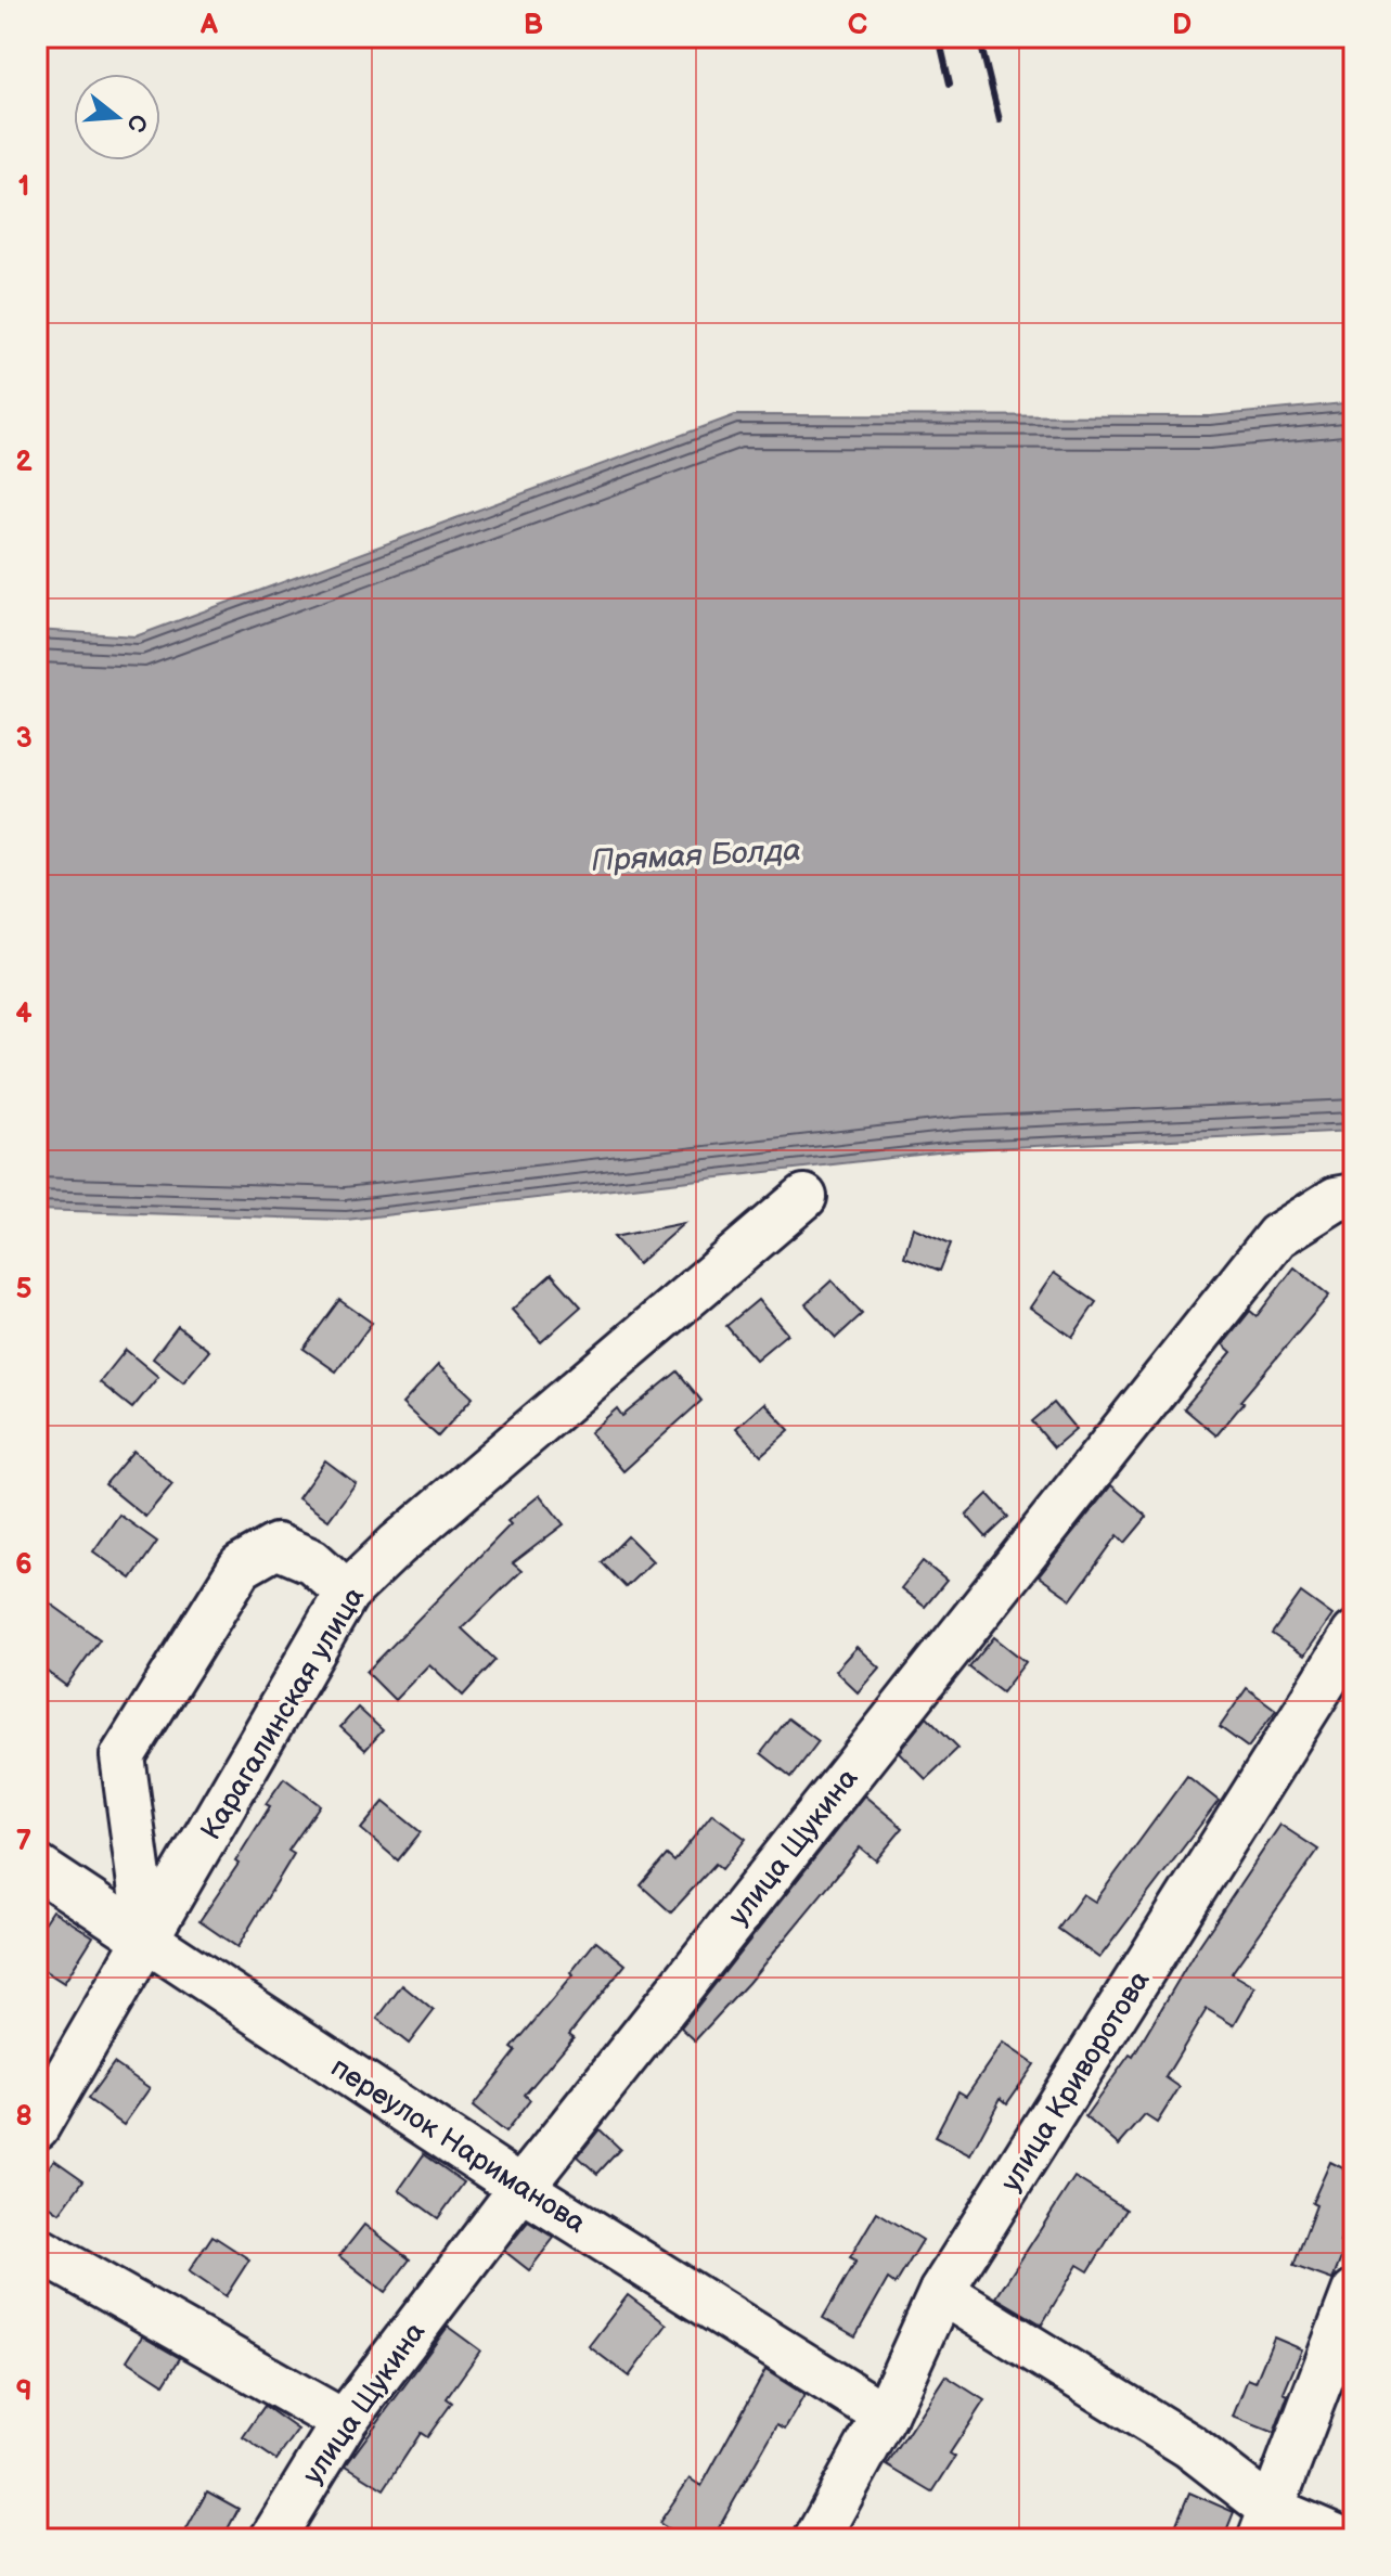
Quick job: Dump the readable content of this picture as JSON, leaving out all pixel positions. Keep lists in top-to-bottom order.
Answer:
{
  "streets": {
    "street": [
      "Карагалинская улица",
      "улица Щукина",
      "улица Криворотова",
      "переулок Нариманова"
    ]
  },
  "crossings": [
    ["Карагалинская улица", "переулок Нариманова"],
    ["улица Щукина", "переулок Нариманова"],
    ["улица Криворотова", "переулок Нариманова"]
  ],
  "water": ["Прямая Болда"],
  "north": "right",
  "grid": {
    "columns": [
      "A",
      "B",
      "C",
      "D"
    ],
    "rows": [
      "1",
      "2",
      "3",
      "4",
      "5",
      "6",
      "7",
      "8",
      "9"
    ]
  }
}
